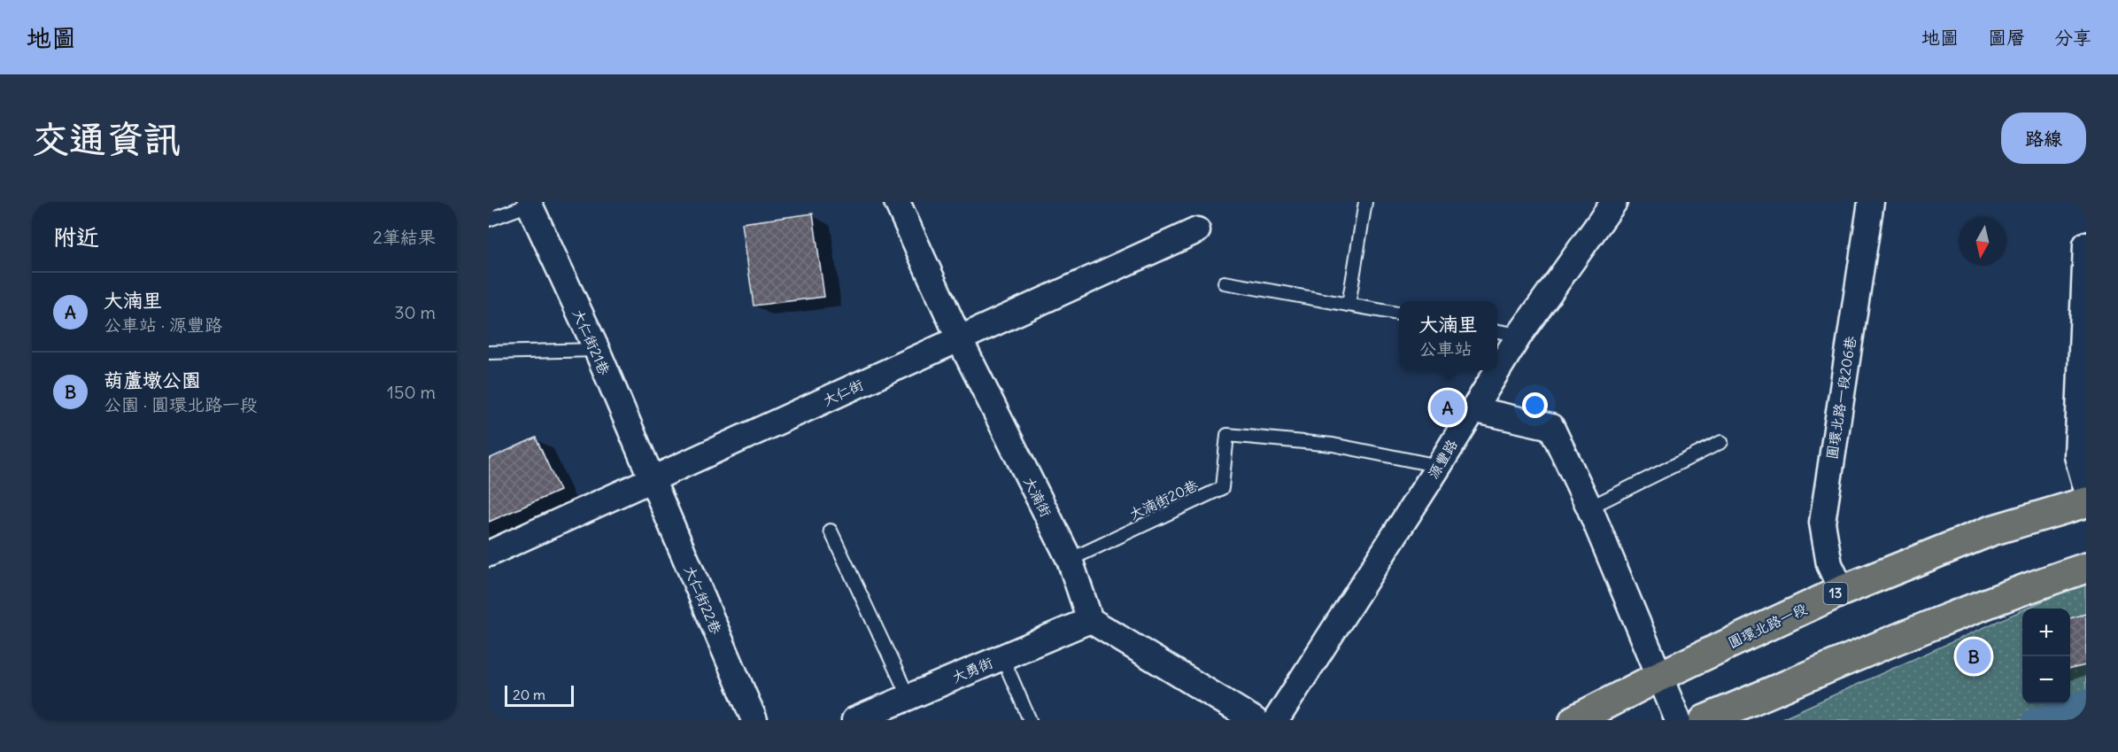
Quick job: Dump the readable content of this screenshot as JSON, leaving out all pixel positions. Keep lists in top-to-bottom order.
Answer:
{
  "streets": {
    "main road": ["13", "圓環北路一段"],
    "street": [
      "大仁街21巷",
      "大仁街",
      "圓環北路一段206巷",
      "源豐路",
      "大湳街",
      "大仁街22巷",
      "大勇街"
    ],
    "lane": ["大湳街20巷"]
  },
  "crossings": [
    ["大仁街21巷", "大仁街"],
    ["大仁街21巷", "大仁街22巷"],
    ["大仁街", "大湳街"],
    ["大仁街", "大仁街22巷"],
    ["圓環北路一段206巷", "圓環北路一段"],
    ["源豐路", "大湳街20巷"],
    ["大湳街", "大湳街20巷"],
    ["大湳街", "大勇街"]
  ],
  "scale_bar": "20 m",
  "north": "bottom",
  "page": {
    "header": "地圖",
    "nav": ["地圖", "圖層", "分享"],
    "buttons": "路線",
    "title": "交通資訊",
    "heading": ["附近", "2筆結果"],
    "list": [
      {
        "mark": "A",
        "name": "大湳里",
        "note": "公車站 · 源豐路",
        "value": "30 m"
      },
      {
        "mark": "B",
        "name": "葫蘆墩公園",
        "note": "公園 · 圓環北路一段",
        "value": "150 m"
      }
    ],
    "popup": ["大湳里", "公車站"],
    "pins": ["A", "B"],
    "map_buttons": ["+", "−"],
    "scale": "20 m"
  }
}
